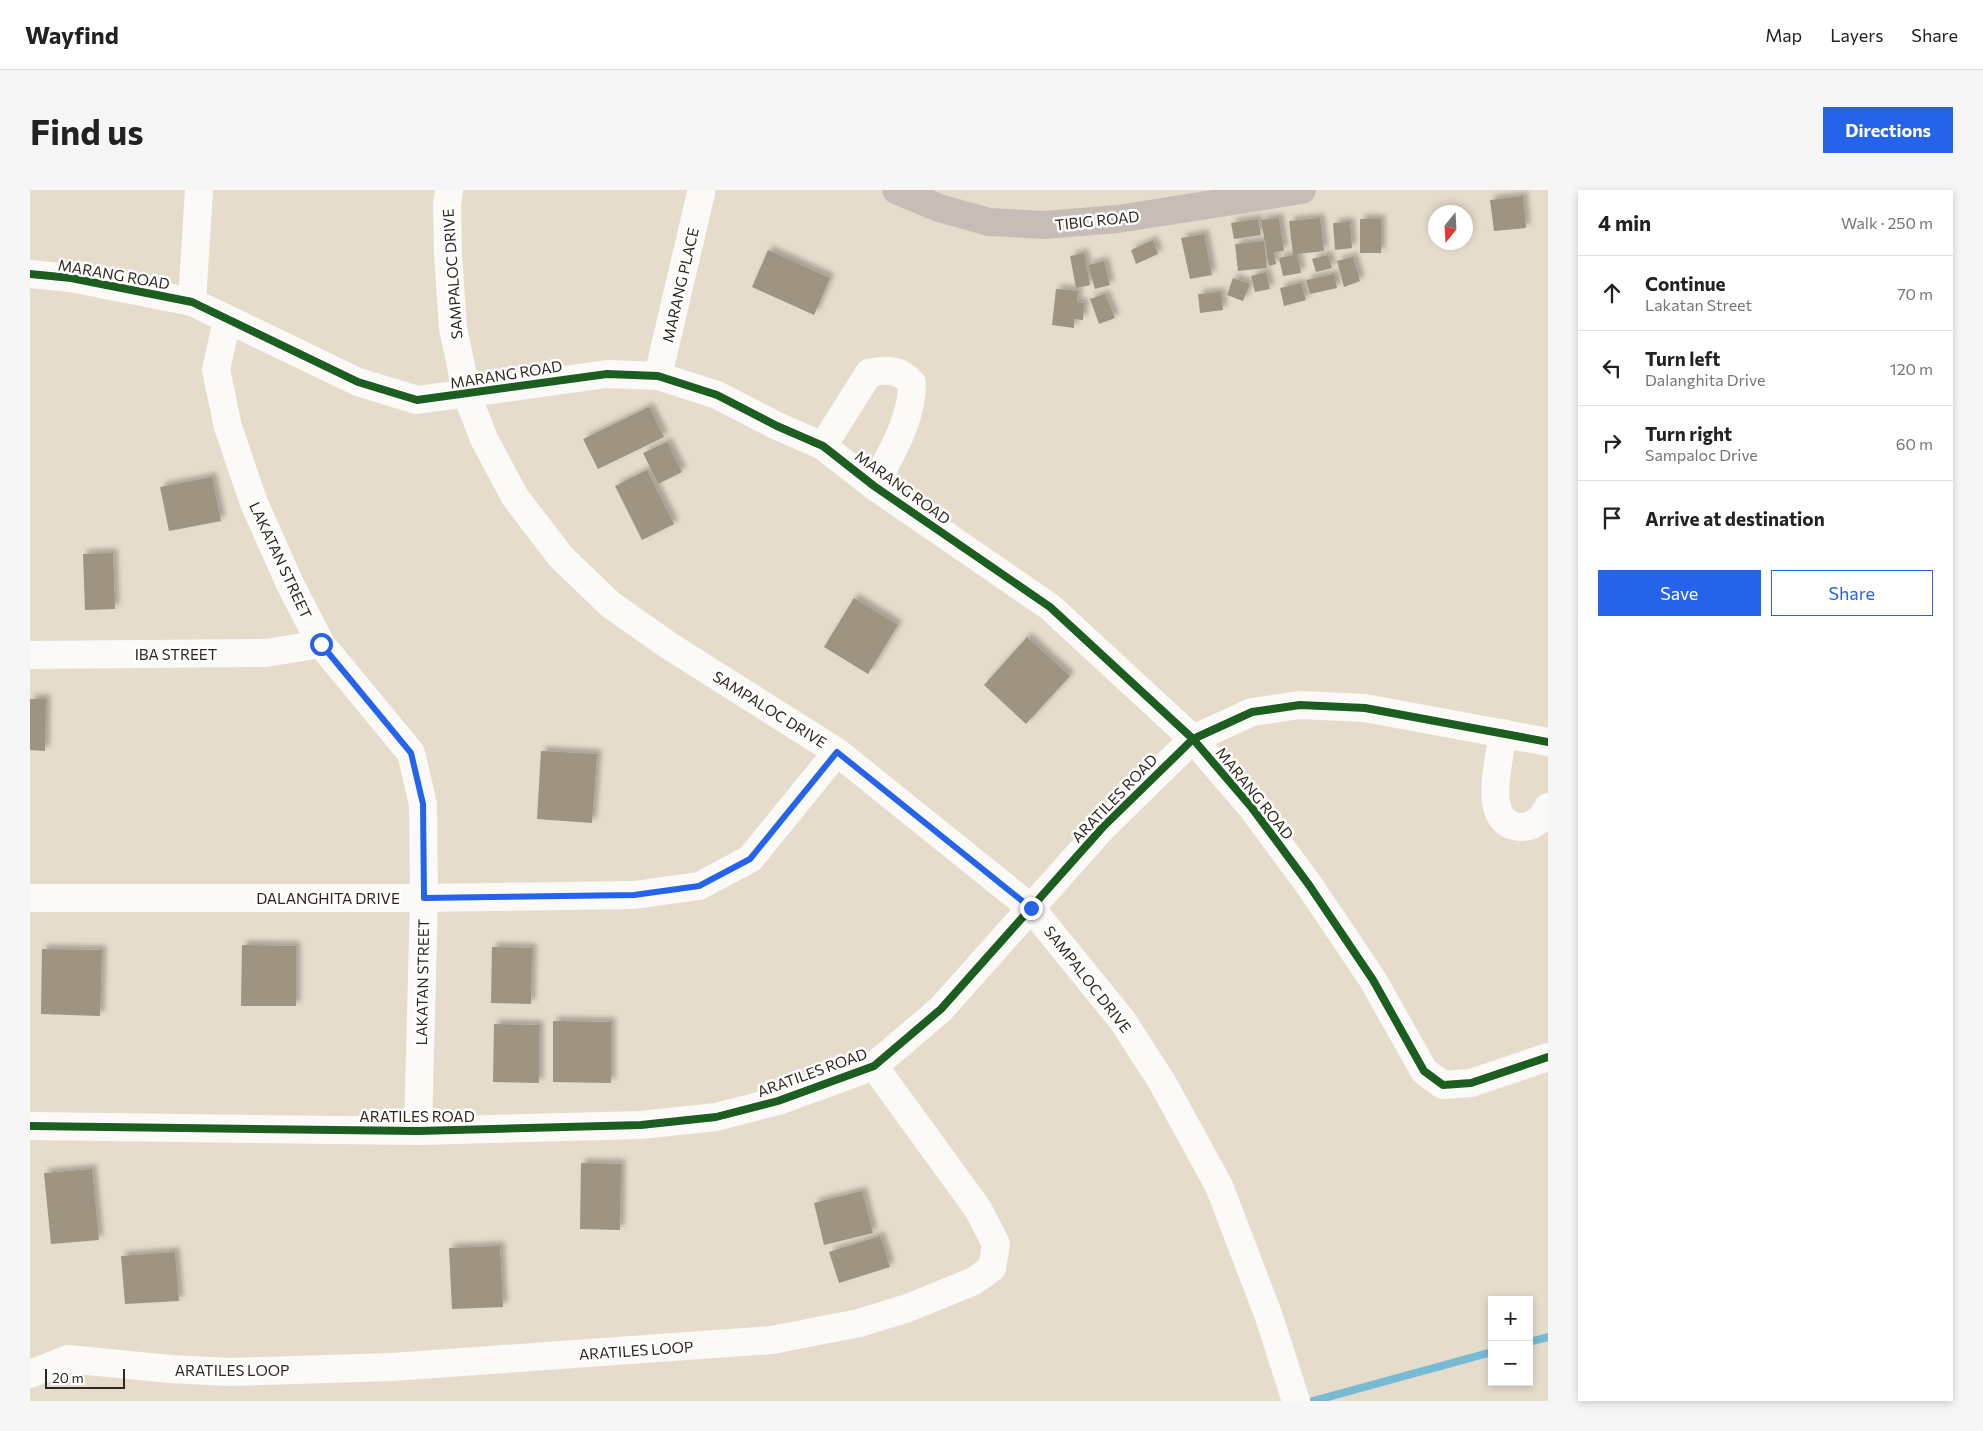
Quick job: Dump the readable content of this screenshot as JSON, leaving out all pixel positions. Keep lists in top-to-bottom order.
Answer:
{
  "streets": {
    "main road": ["TIBIG ROAD"],
    "street": [
      "MARANG ROAD",
      "SAMPALOC DRIVE",
      "MARANG PLACE",
      "LAKATAN STREET",
      "IBA STREET",
      "ARATILES ROAD",
      "DALANGHITA DRIVE",
      "ARATILES LOOP"
    ]
  },
  "crossings": [
    ["MARANG ROAD", "SAMPALOC DRIVE"],
    ["MARANG ROAD", "MARANG PLACE"],
    ["MARANG ROAD", "LAKATAN STREET"],
    ["MARANG ROAD", "ARATILES ROAD"],
    ["SAMPALOC DRIVE", "ARATILES ROAD"],
    ["SAMPALOC DRIVE", "DALANGHITA DRIVE"],
    ["LAKATAN STREET", "IBA STREET"],
    ["LAKATAN STREET", "ARATILES ROAD"],
    ["LAKATAN STREET", "DALANGHITA DRIVE"],
    ["ARATILES ROAD", "ARATILES LOOP"]
  ],
  "scale_bar": "20 m",
  "north": "bottom",
  "page": {
    "header": "Wayfind",
    "nav": ["Map", "Layers", "Share"],
    "buttons": [
      "Directions",
      ["Save", "Share"]
    ],
    "title": "Find us",
    "heading": ["4 min", "Walk · 250 m"],
    "list": [
      ["Continue", "Lakatan Street", "70 m"],
      ["Turn left", "Dalanghita Drive", "120 m"],
      ["Turn right", "Sampaloc Drive", "60 m"],
      "Arrive at destination"
    ],
    "map_buttons": ["+", "−"],
    "scale": "20 m"
  }
}
